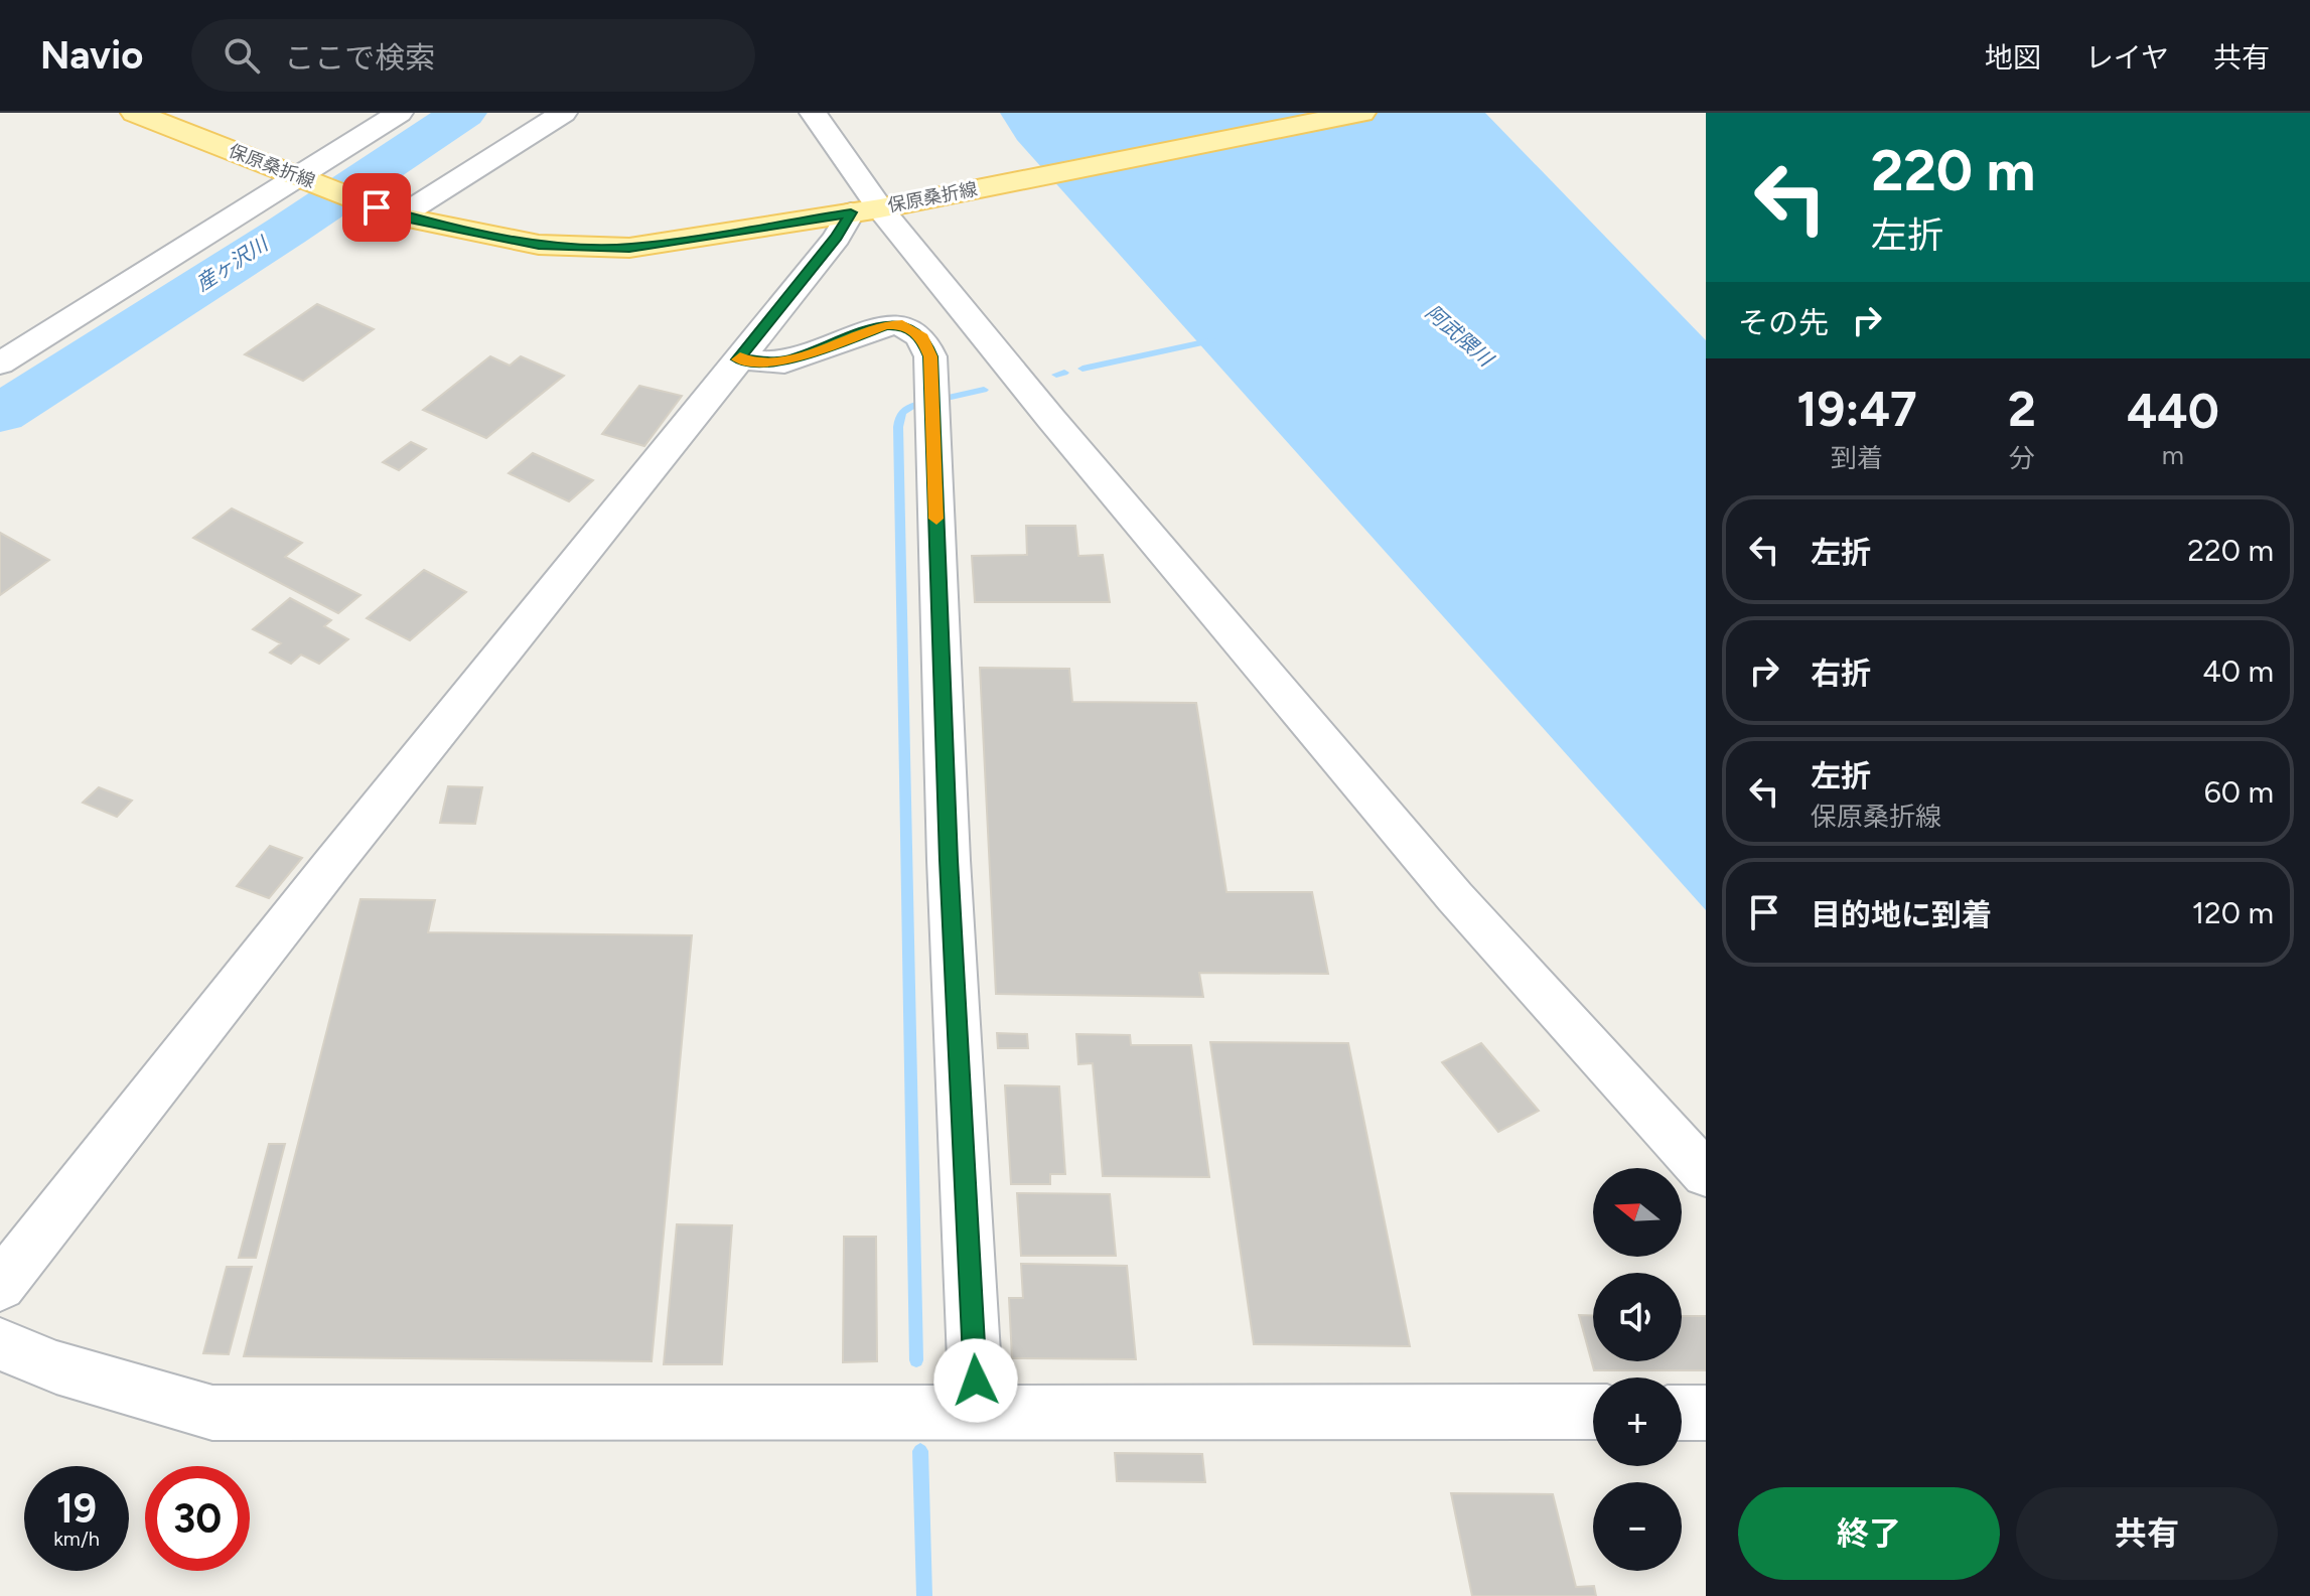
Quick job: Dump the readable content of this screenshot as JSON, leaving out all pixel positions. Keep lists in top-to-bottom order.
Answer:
{
  "streets": {
    "main road": ["保原桑折線"]
  },
  "water": ["産ヶ沢川", "阿武隈川"],
  "north": "left",
  "page": {
    "header": "Navio",
    "search": "ここで検索",
    "nav": ["地図", "レイヤ", "共有"],
    "turn": ["220 m", "左折"],
    "then": "その先",
    "eta": [
      "19:47",
      "到着",
      "2",
      "分",
      "440",
      "m"
    ],
    "list": [
      {
        "name": "左折",
        "value": "220 m"
      },
      {
        "name": "右折",
        "value": "40 m"
      },
      {
        "name": "左折",
        "note": "保原桑折線",
        "value": "60 m"
      },
      {
        "name": "目的地に到着",
        "value": "120 m"
      }
    ],
    "map_buttons": ["+", "−"],
    "speed": "19 km/h",
    "limit": "30",
    "buttons": ["終了", "共有"]
  }
}
